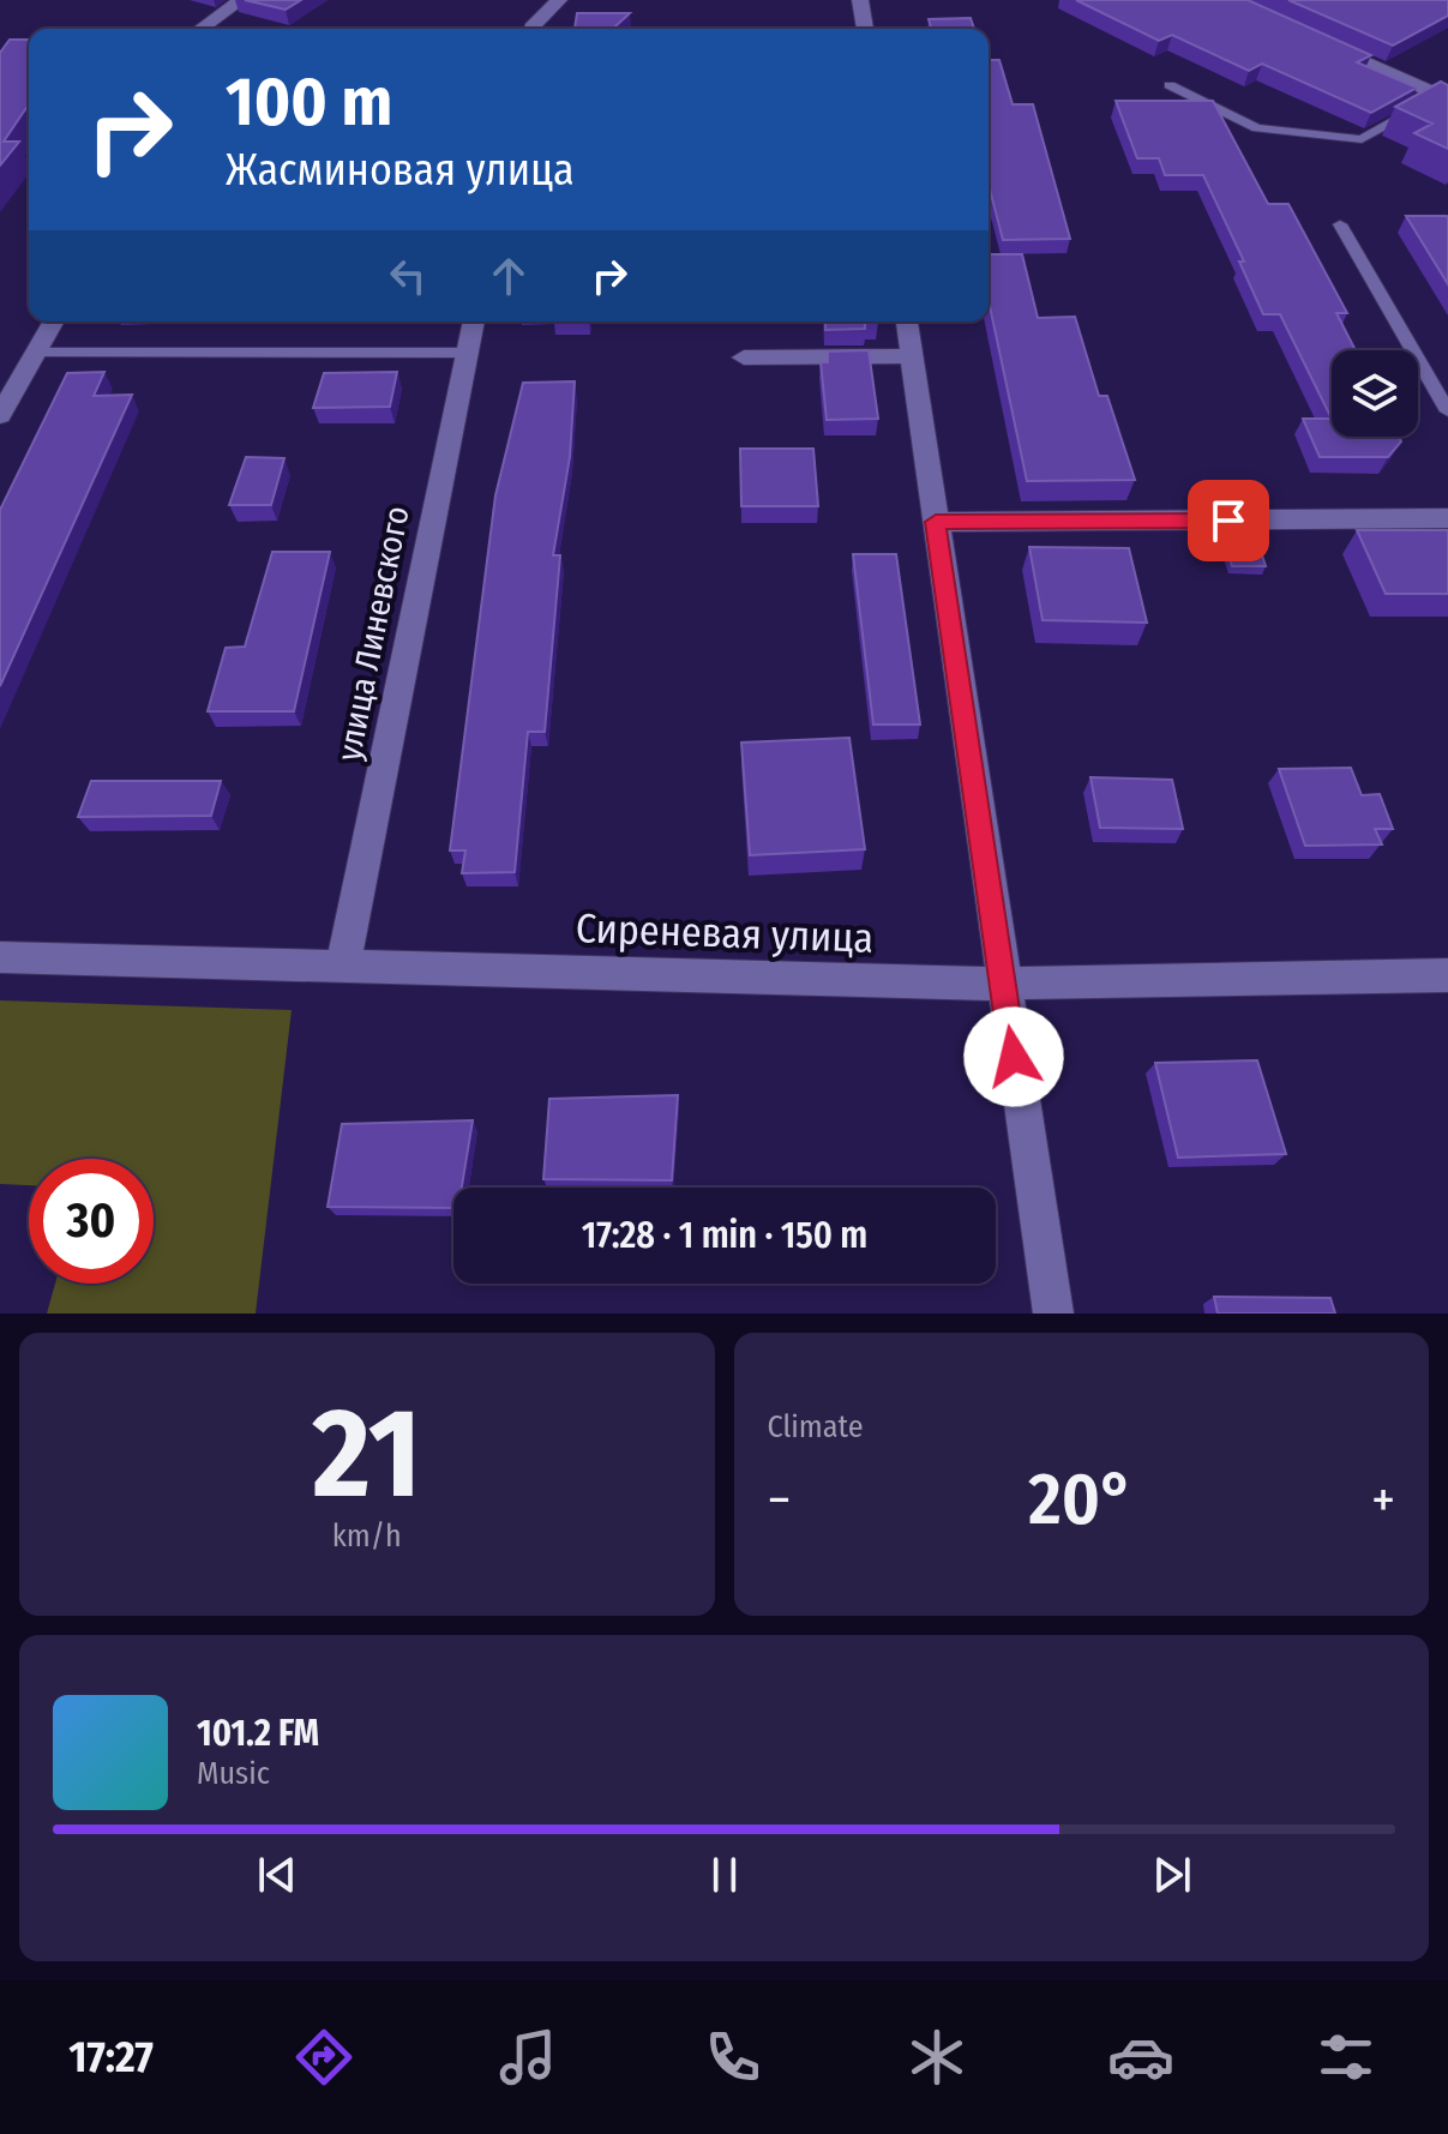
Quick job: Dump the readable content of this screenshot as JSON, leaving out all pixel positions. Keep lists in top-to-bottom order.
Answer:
{
  "streets": {
    "street": ["улица Линевского", "Сиреневая улица"]
  },
  "crossings": [
    ["улица Линевского", "Сиреневая улица"]
  ],
  "page": {
    "turn": ["100 m", "Жасминовая улица"],
    "limit": "30",
    "trip": "17:28 · 1 min · 150 m",
    "tile": [
      ["21", "km/h"],
      "Climate"
    ],
    "heat": ["−", "20°", "+"],
    "song": ["101.2 FM", "Music"],
    "tabs": "17:27"
  }
}
